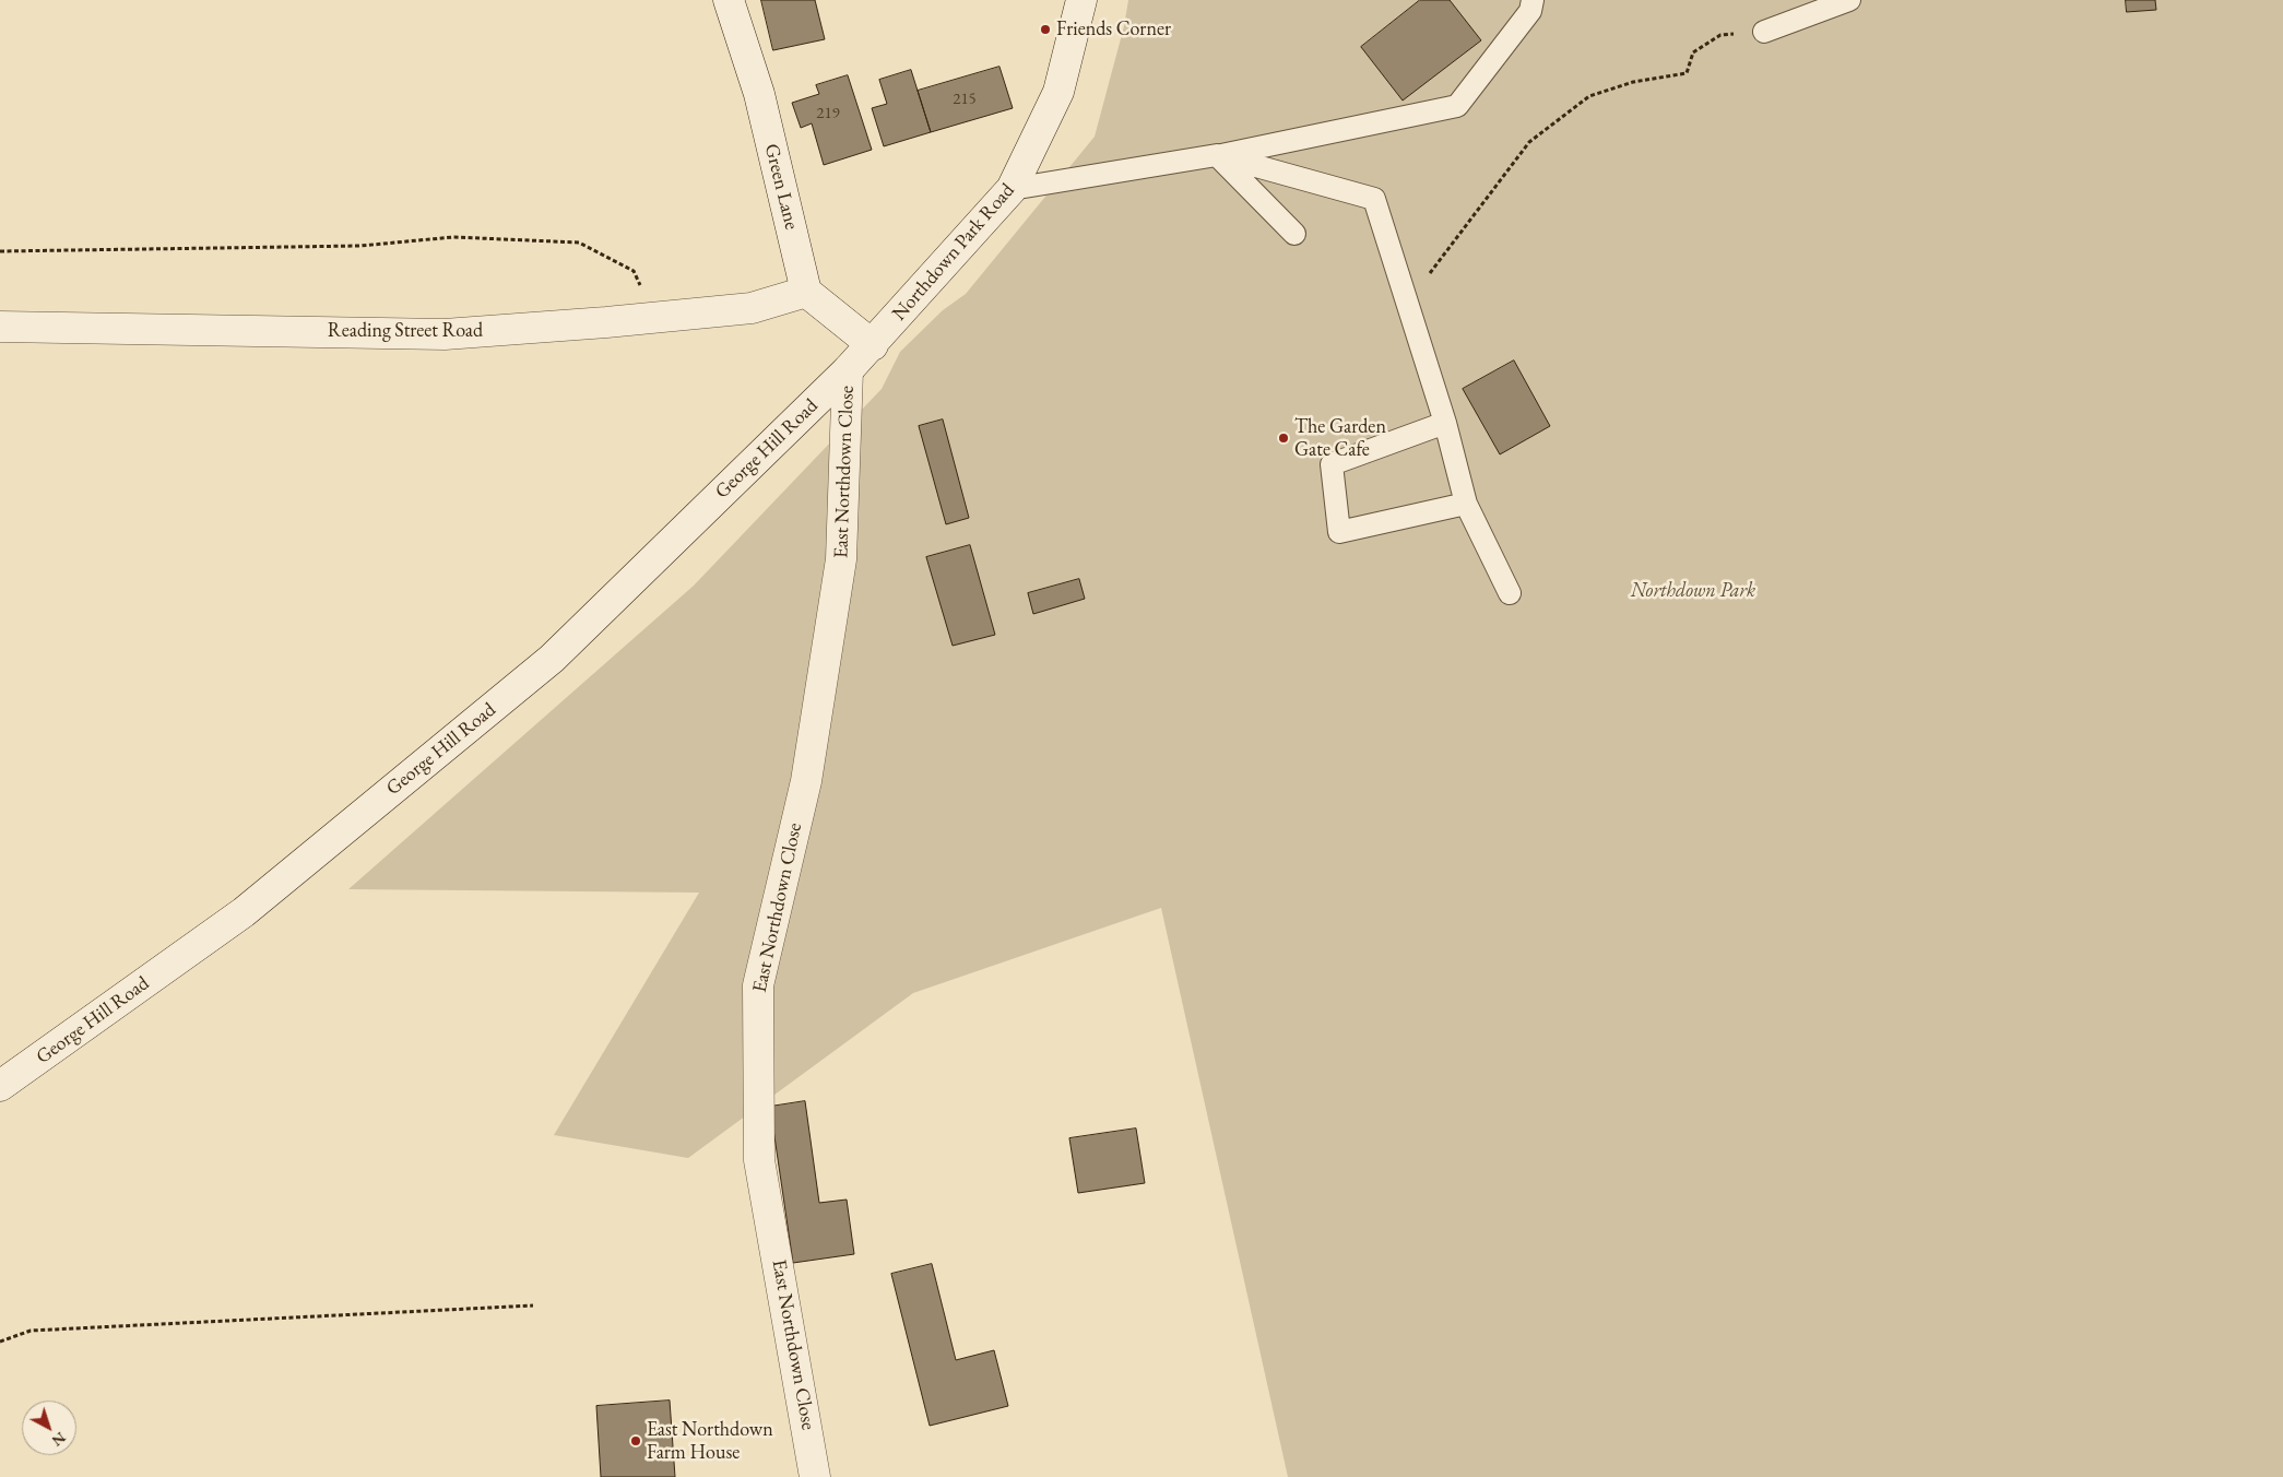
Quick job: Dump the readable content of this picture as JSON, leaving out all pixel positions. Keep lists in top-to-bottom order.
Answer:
{
  "streets": {
    "main road": [
      "Green Lane",
      "Northdown Park Road",
      "Reading Street Road",
      "George Hill Road",
      "East Northdown Close"
    ]
  },
  "crossings": [
    ["Green Lane", "Reading Street Road"],
    ["Northdown Park Road", "George Hill Road"],
    ["Northdown Park Road", "East Northdown Close"],
    ["George Hill Road", "East Northdown Close"]
  ],
  "parks": ["Northdown Park"],
  "places": ["Friends Corner", "The Garden Gate Cafe", "East Northdown Farm House"],
  "house_numbers": ["215", "219"],
  "north": "bottom right"
}
